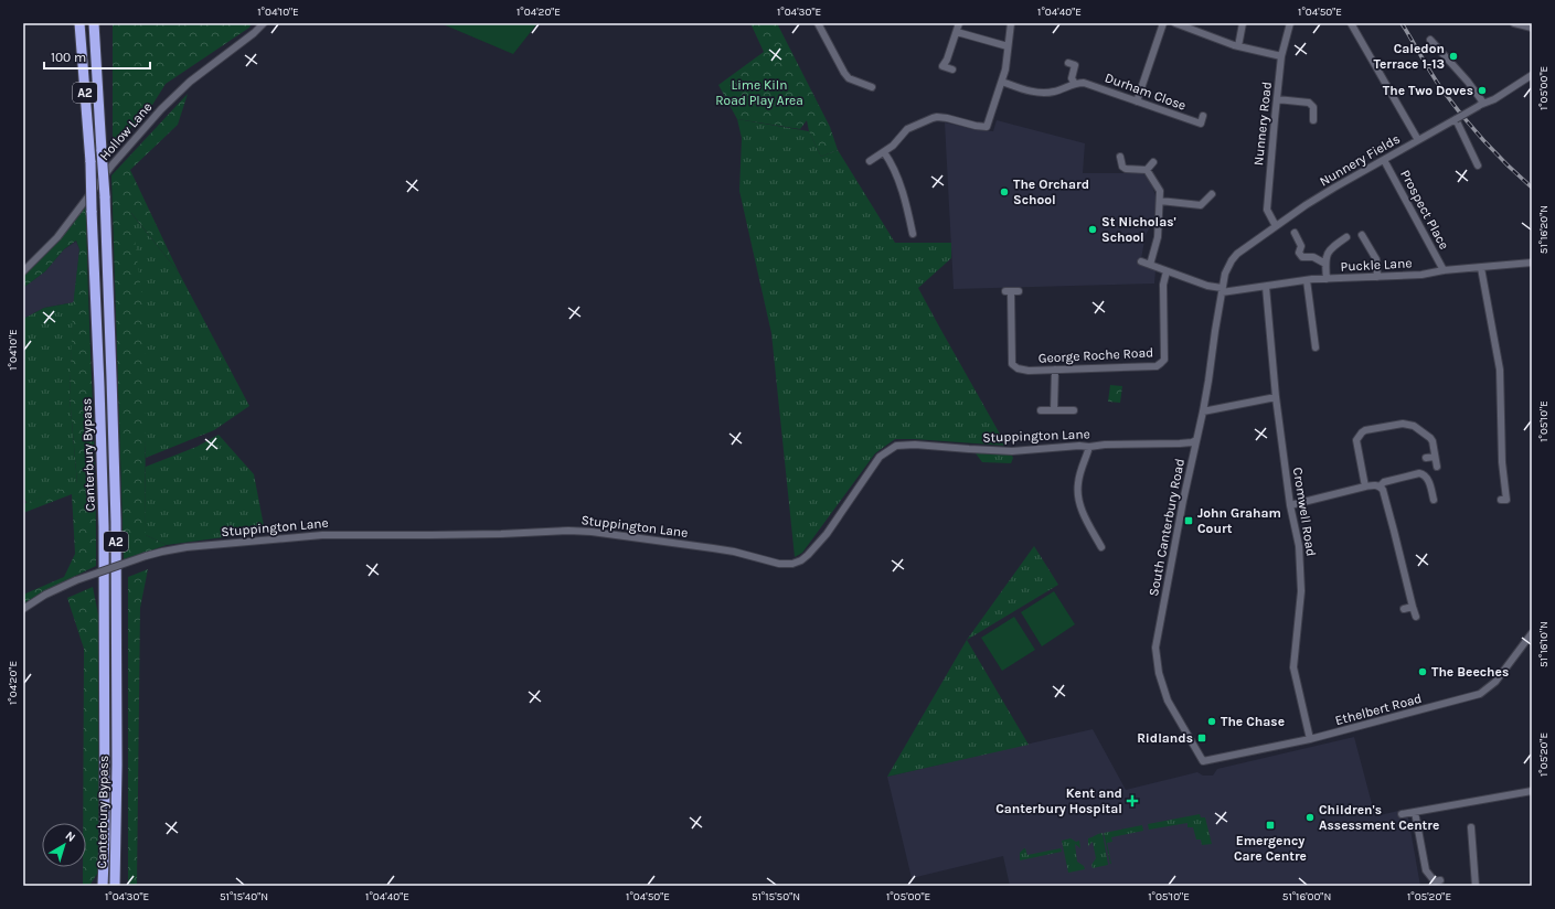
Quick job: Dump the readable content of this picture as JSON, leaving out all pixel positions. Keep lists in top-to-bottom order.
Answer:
{
  "streets": {
    "highway": ["A2", "Canterbury Bypass"],
    "street": [
      "Durham Close",
      "Nunnery Road",
      "Hollow Lane",
      "Nunnery Fields",
      "Prospect Place",
      "Puckle Lane",
      "George Roche Road",
      "Stuppington Lane",
      "Cromwell Road",
      "South Canterbury Road",
      "Ethelbert Road"
    ]
  },
  "crossings": [
    ["A2", "Canterbury Bypass"],
    ["Nunnery Road", "Nunnery Fields"],
    ["Nunnery Fields", "Prospect Place"],
    ["Nunnery Fields", "Puckle Lane"],
    ["Nunnery Fields", "South Canterbury Road"],
    ["Prospect Place", "Puckle Lane"],
    ["Puckle Lane", "Cromwell Road"],
    ["Puckle Lane", "South Canterbury Road"],
    ["Stuppington Lane", "South Canterbury Road"],
    ["Cromwell Road", "Ethelbert Road"],
    ["South Canterbury Road", "Ethelbert Road"]
  ],
  "parks": ["Lime Kiln Road Play Area"],
  "places": {
    "other": [
      "Caledon Terrace 1-13",
      "The Two Doves",
      "The Orchard School",
      "St Nicholas' School",
      "The Beeches",
      "The Chase",
      "Children's Assessment Centre"
    ],
    "transit": ["John Graham Court", "Ridlands", "Emergency Care Centre"],
    "health": ["Kent and Canterbury Hospital"]
  },
  "scale_bar": "100 m",
  "north": "top right",
  "coordinates": [
    "1°04'10\"E",
    "1°04'20\"E",
    "1°04'30\"E",
    "1°04'40\"E",
    "1°04'50\"E",
    "1°05'00\"E",
    "51°16'20\"N",
    "1°05'10\"E",
    "51°16'10\"N",
    "1°05'20\"E",
    "51°15'40\"N",
    "51°15'50\"N",
    "51°16'00\"N"
  ]
}
